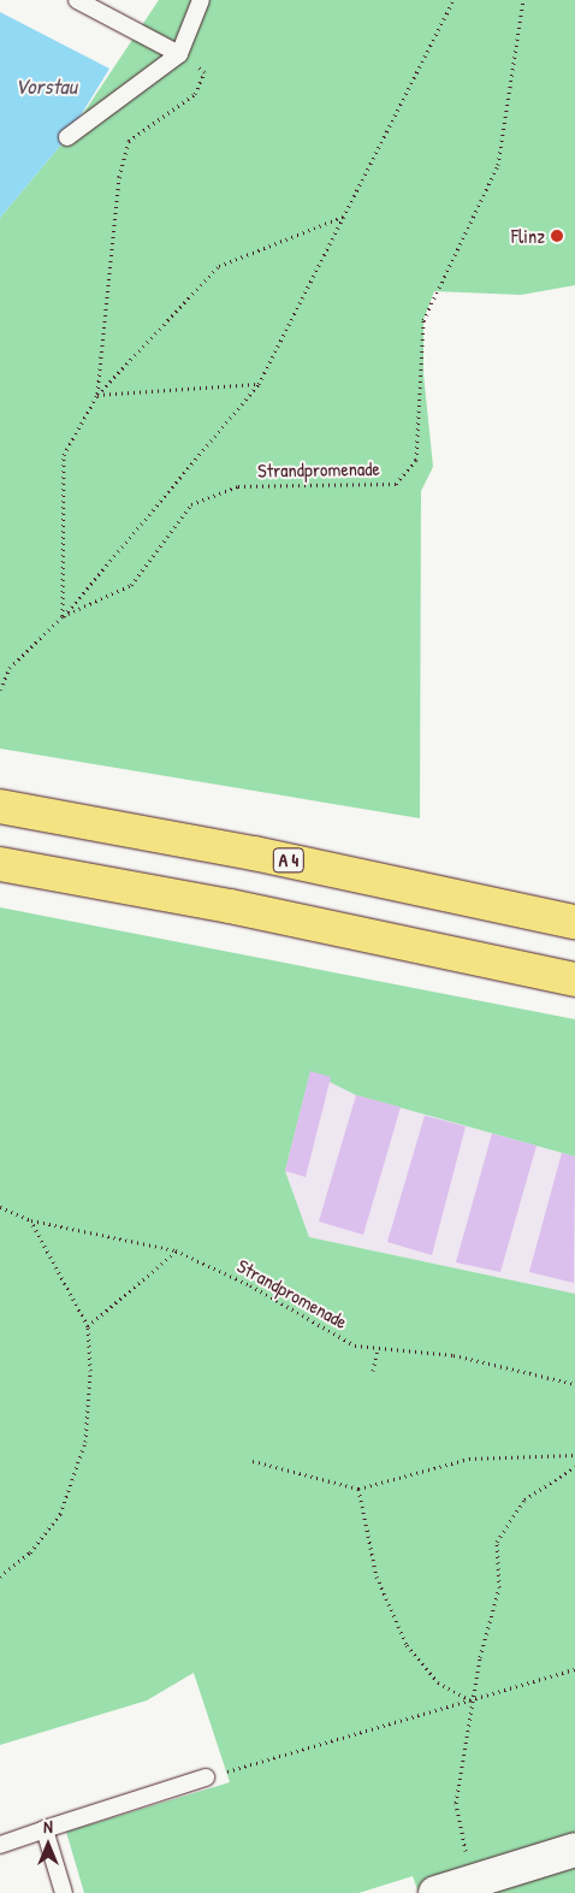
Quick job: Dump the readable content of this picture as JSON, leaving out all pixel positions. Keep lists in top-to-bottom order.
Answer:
{
  "streets": {
    "highway": ["A 4"],
    "path": ["Strandpromenade"]
  },
  "water": ["Vorstau"],
  "places": ["Flinz"],
  "north": "top"
}
